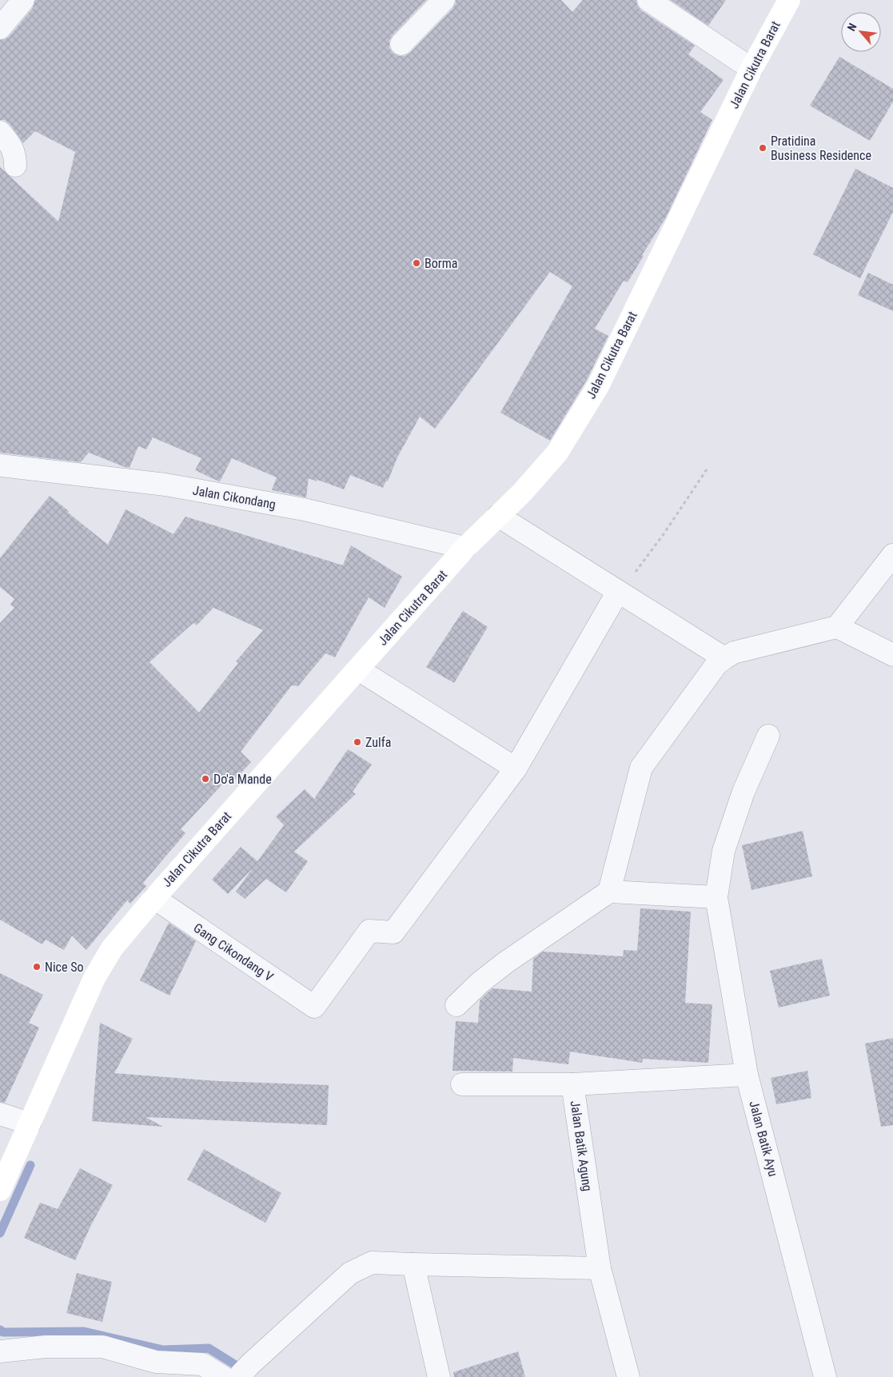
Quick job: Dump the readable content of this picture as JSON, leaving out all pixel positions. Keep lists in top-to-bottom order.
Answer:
{
  "streets": {
    "main road": ["Jalan Cikutra Barat"],
    "street": [
      "Jalan Cikondang",
      "Gang Cikondang V",
      "Jalan Batik Ayu",
      "Jalan Batik Agung"
    ]
  },
  "crossings": [
    ["Jalan Cikutra Barat", "Jalan Cikondang"],
    ["Jalan Cikutra Barat", "Gang Cikondang V"],
    ["Jalan Batik Ayu", "Jalan Batik Agung"]
  ],
  "places": [
    "Pratidina Business Residence",
    "Borma",
    "Zulfa",
    "Do'a Mande",
    "Nice So"
  ],
  "north": "top left"
}
